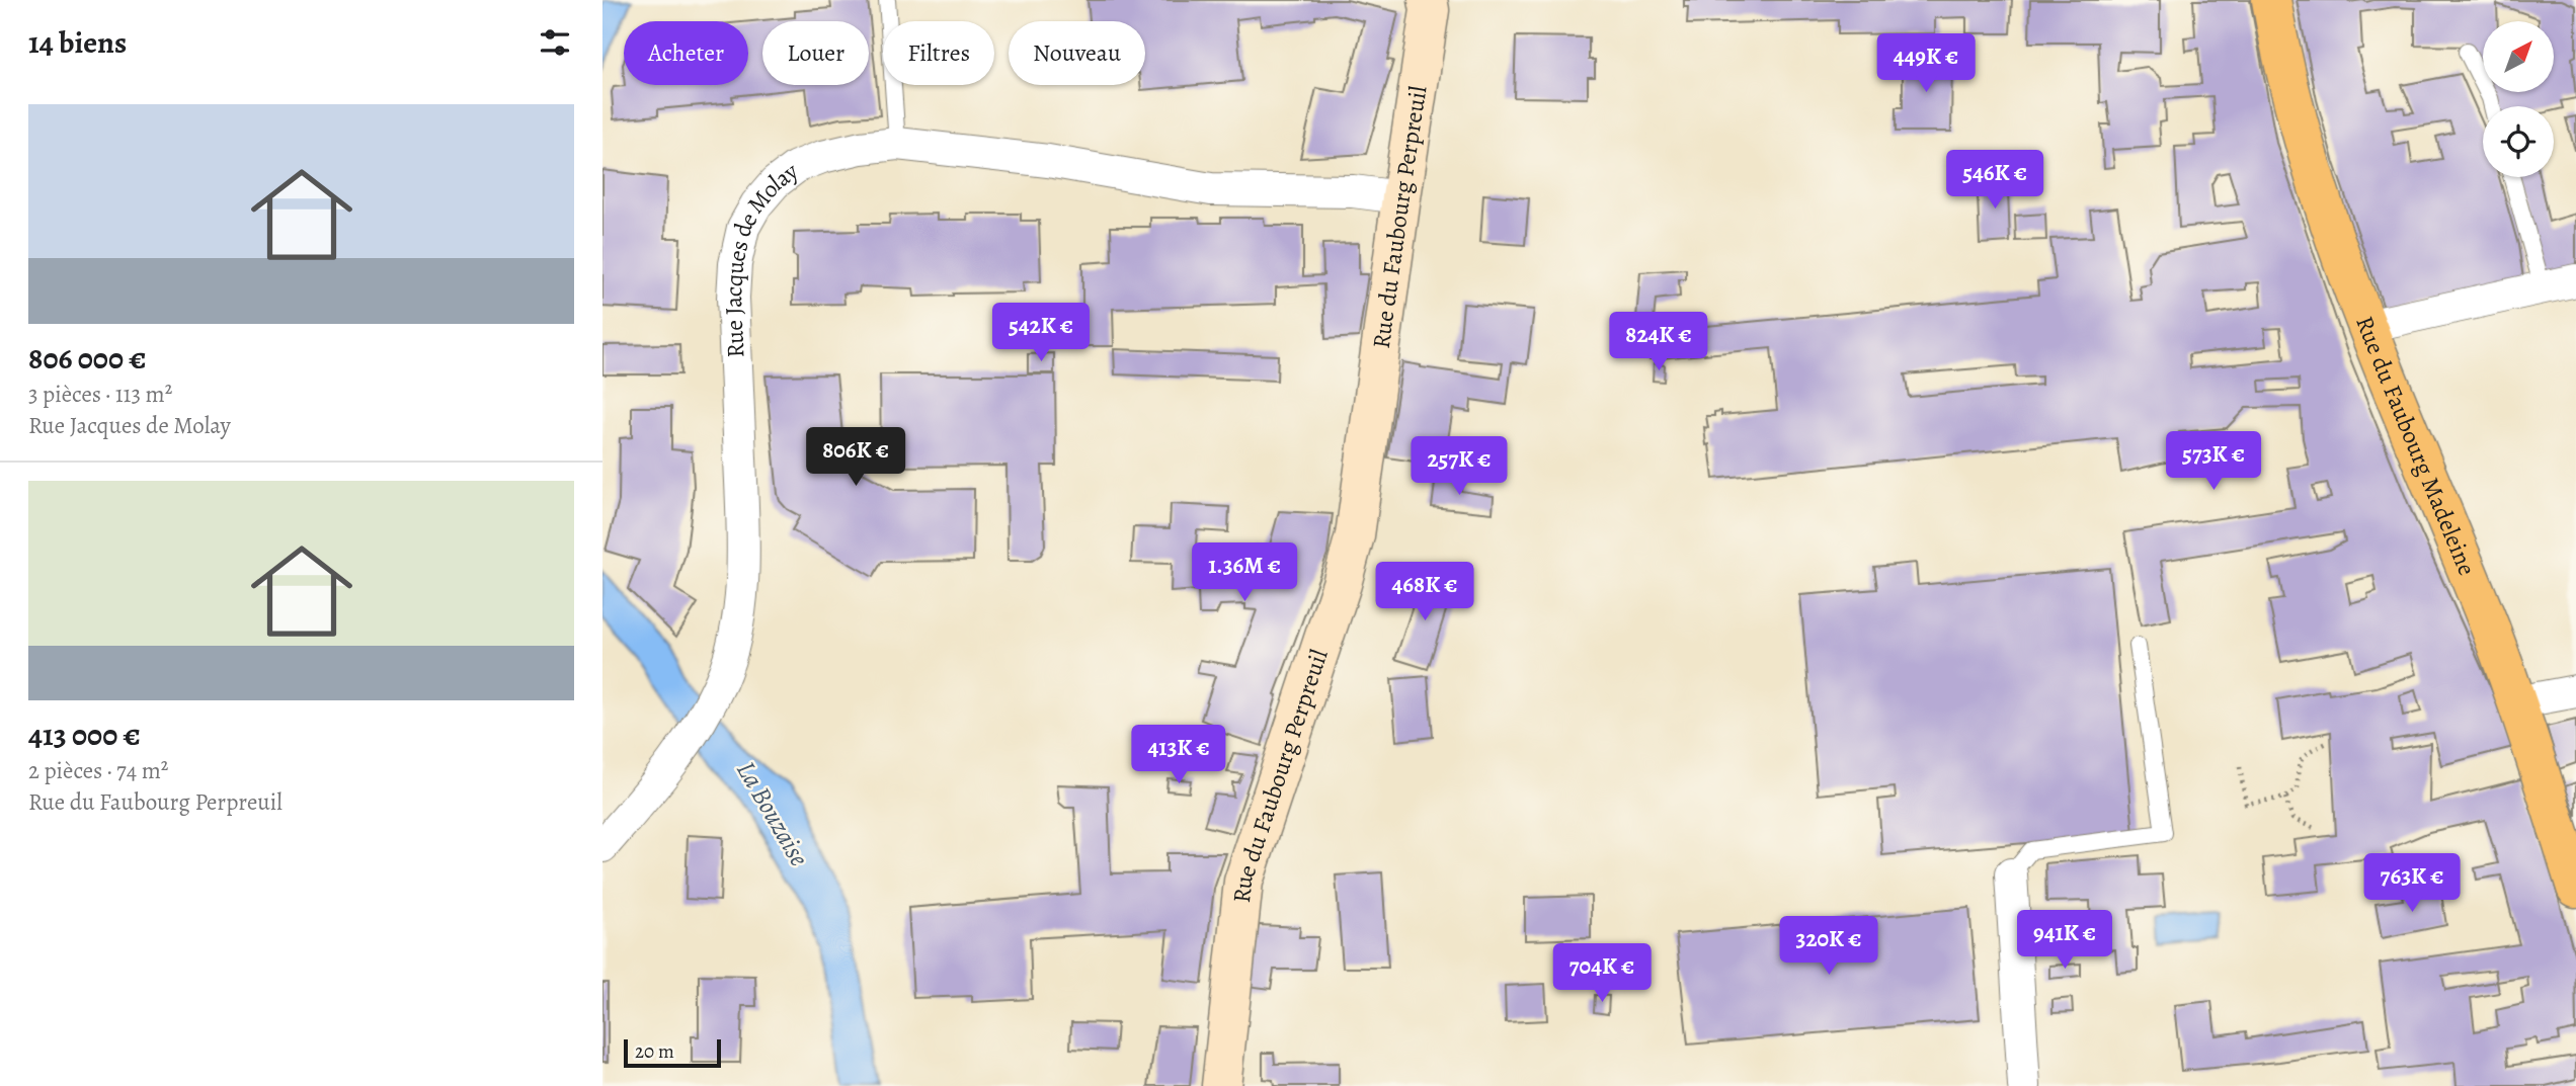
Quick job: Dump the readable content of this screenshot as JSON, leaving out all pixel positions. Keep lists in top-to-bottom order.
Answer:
{
  "streets": {
    "main road": ["Rue du Faubourg Perpreuil", "Rue du Faubourg Madeleine"],
    "street": ["Rue Jacques de Molay"]
  },
  "crossings": [
    ["Rue du Faubourg Perpreuil", "Rue Jacques de Molay"]
  ],
  "water": ["La Bouzaise"],
  "scale_bar": "20 m",
  "north": "top right",
  "page": {
    "heading": "14 biens",
    "chip": [
      "Acheter",
      "Louer",
      "Filtres",
      "Nouveau"
    ],
    "price": [
      "449K €",
      "546K €",
      "542K €",
      "824K €",
      "806K €",
      "573K €",
      "257K €",
      "1.36M €",
      "468K €",
      "413K €",
      "763K €",
      "941K €",
      "320K €",
      "704K €"
    ],
    "list": [
      {
        "name": "806 000 €",
        "note": "3 pièces · 113 m² · Rue Jacques de Molay"
      },
      {
        "name": "413 000 €",
        "note": "2 pièces · 74 m² · Rue du Faubourg Perpreuil"
      }
    ],
    "scale": "20 m"
  }
}
